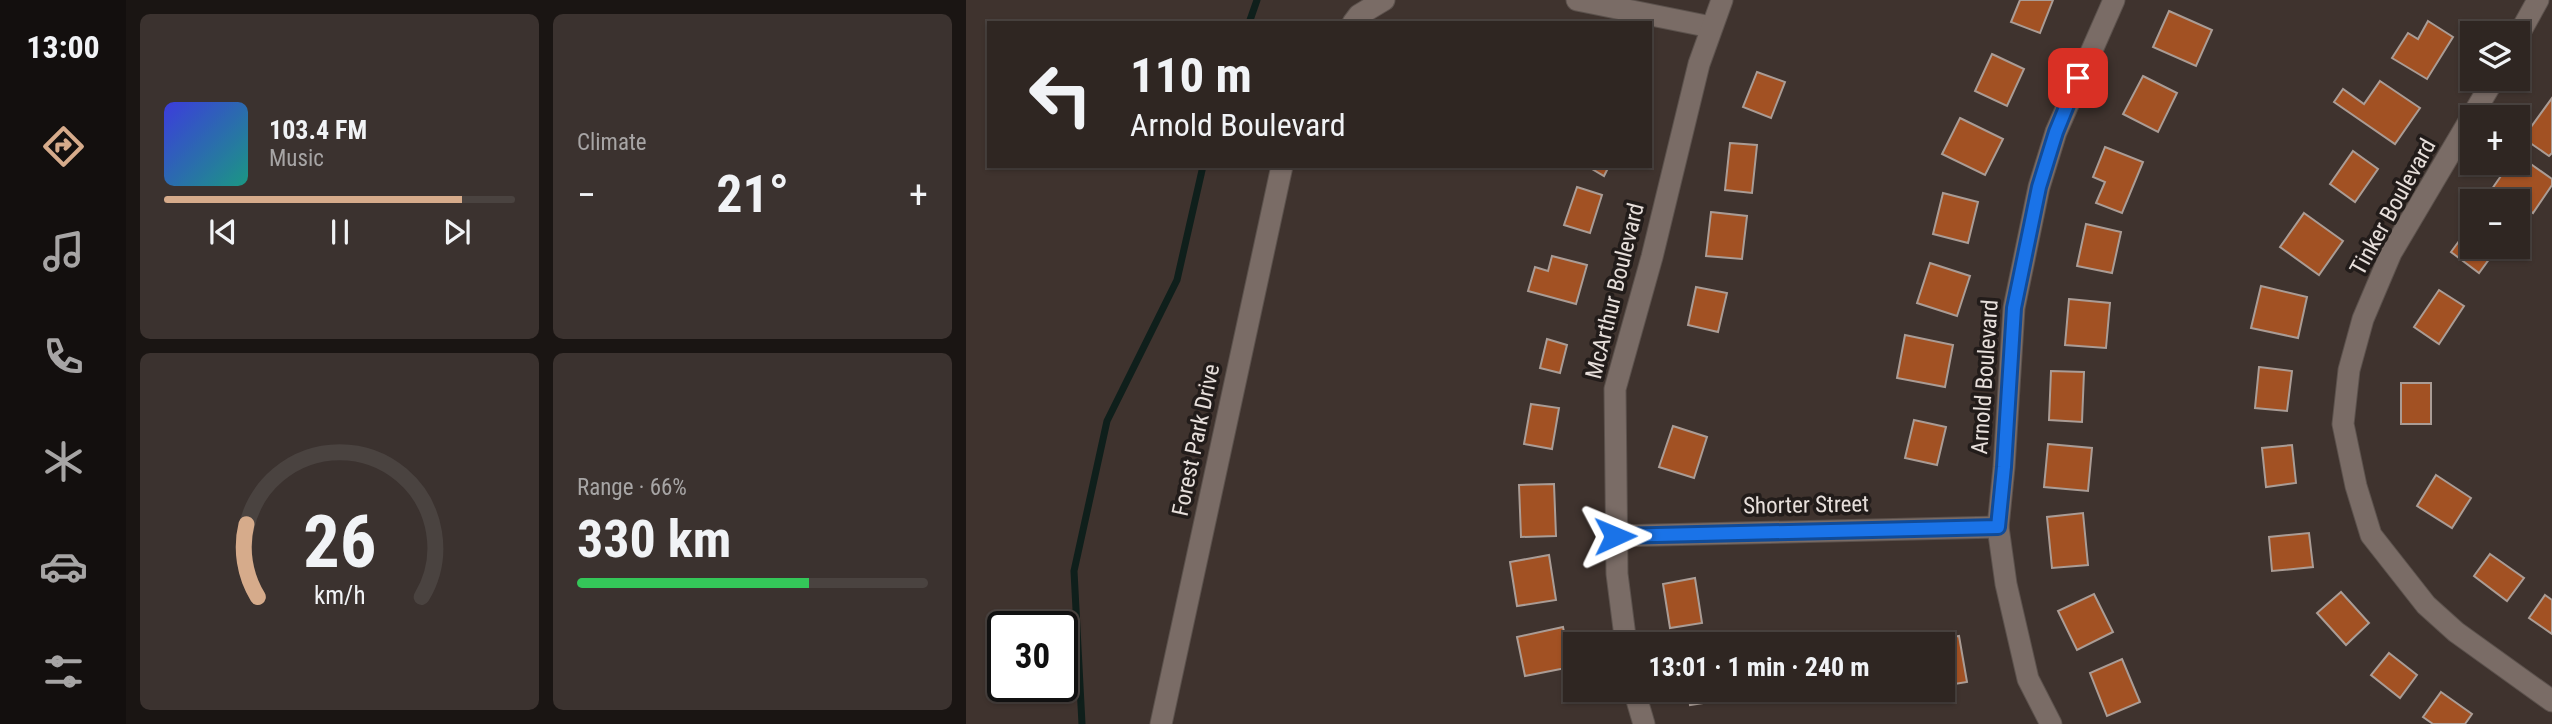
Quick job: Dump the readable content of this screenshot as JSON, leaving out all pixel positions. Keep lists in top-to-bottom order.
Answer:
{
  "streets": {
    "street": [
      "Tinker Boulevard",
      "McArthur Boulevard",
      "Arnold Boulevard",
      "Forest Park Drive",
      "Shorter Street"
    ]
  },
  "crossings": [
    ["McArthur Boulevard", "Shorter Street"],
    ["Arnold Boulevard", "Shorter Street"]
  ],
  "page": {
    "tabs": "13:00",
    "tile": [
      "Climate",
      ["Range · 66%", "330 km"]
    ],
    "map_buttons": ["+", "−"],
    "turn": ["110 m", "Arnold Boulevard"],
    "song": ["103.4 FM", "Music"],
    "heat": ["−", "21°", "+"],
    "limit": "30",
    "trip": "13:01 · 1 min · 240 m",
    "gauge": ["26", "km/h"]
  }
}
